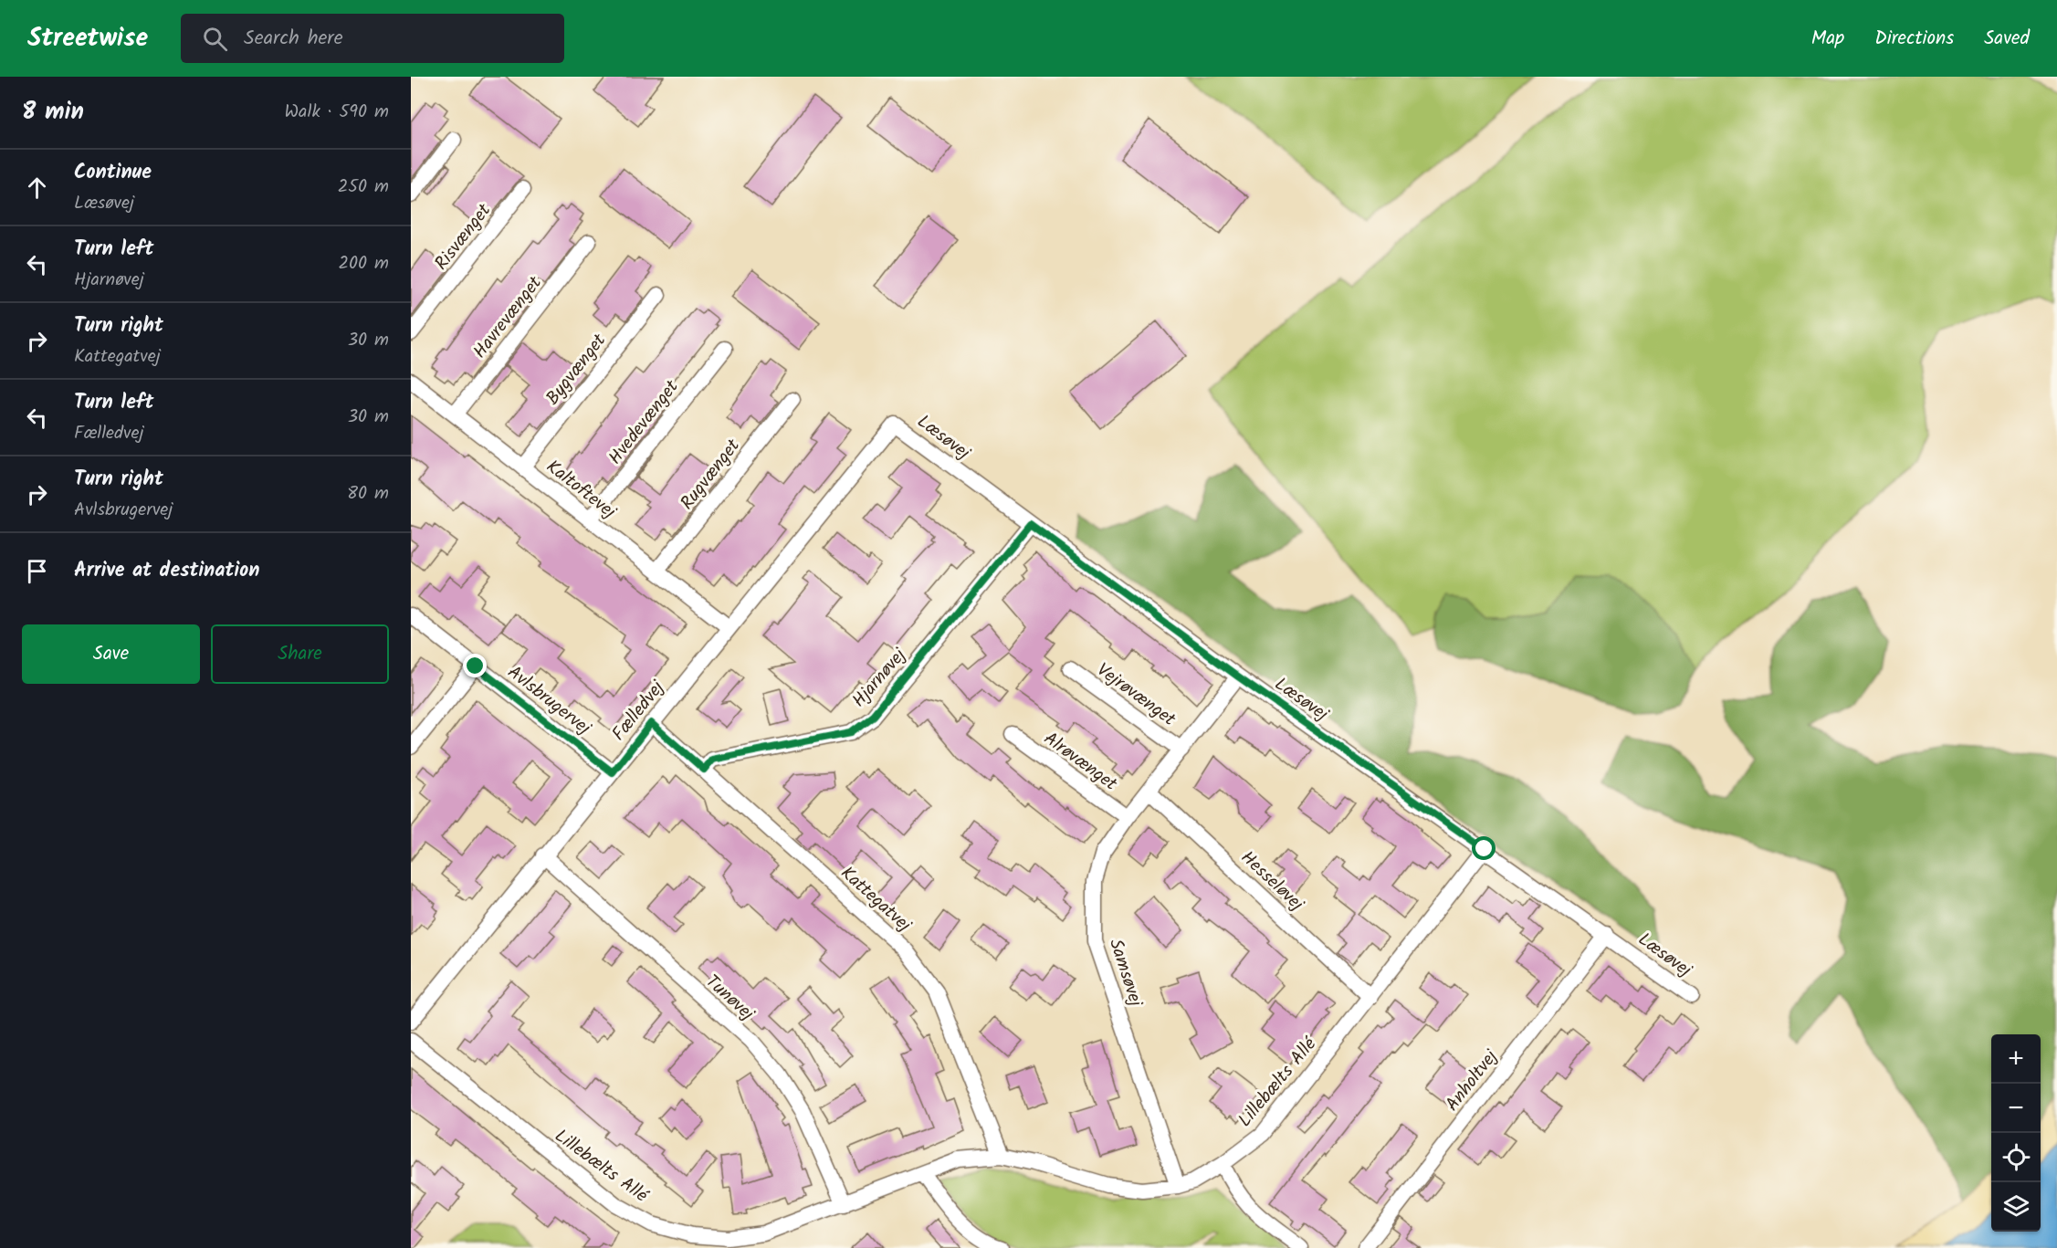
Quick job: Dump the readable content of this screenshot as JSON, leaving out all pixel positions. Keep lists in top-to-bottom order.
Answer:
{
  "streets": {
    "street": [
      "Risvænget",
      "Havrevænget",
      "Bygvænget",
      "Hvedevænget",
      "Læsøvej",
      "Rugvænget",
      "Kaltoftevej",
      "Hjarnøvej",
      "Vejrøvænget",
      "Avlsbrugervej",
      "Fælledvej",
      "Alrøvænget",
      "Hesseløvej",
      "Kattegatvej",
      "Samsøvej",
      "Tunøvej",
      "Anholtvej",
      "Lillebælts Allé"
    ]
  },
  "crossings": [
    ["Havrevænget", "Kaltoftevej"],
    ["Bygvænget", "Kaltoftevej"],
    ["Hvedevænget", "Kaltoftevej"],
    ["Læsøvej", "Hjarnøvej"],
    ["Læsøvej", "Fælledvej"],
    ["Læsøvej", "Samsøvej"],
    ["Læsøvej", "Anholtvej"],
    ["Læsøvej", "Lillebælts Allé"],
    ["Rugvænget", "Kaltoftevej"],
    ["Kaltoftevej", "Fælledvej"],
    ["Hjarnøvej", "Kattegatvej"],
    ["Vejrøvænget", "Samsøvej"],
    ["Avlsbrugervej", "Fælledvej"],
    ["Fælledvej", "Kattegatvej"],
    ["Fælledvej", "Tunøvej"],
    ["Alrøvænget", "Samsøvej"],
    ["Hesseløvej", "Samsøvej"],
    ["Hesseløvej", "Lillebælts Allé"],
    ["Kattegatvej", "Lillebælts Allé"],
    ["Samsøvej", "Lillebælts Allé"],
    ["Tunøvej", "Lillebælts Allé"]
  ],
  "page": {
    "header": "Streetwise",
    "search": "Search here",
    "nav": ["Map", "Directions", "Saved"],
    "heading": ["8 min", "Walk · 590 m"],
    "list": [
      ["Continue", "Læsøvej", "250 m"],
      ["Turn left", "Hjarnøvej", "200 m"],
      ["Turn right", "Kattegatvej", "30 m"],
      ["Turn left", "Fælledvej", "30 m"],
      ["Turn right", "Avlsbrugervej", "80 m"],
      "Arrive at destination"
    ],
    "buttons": ["Save", "Share"],
    "map_buttons": ["+", "−"]
  }
}
